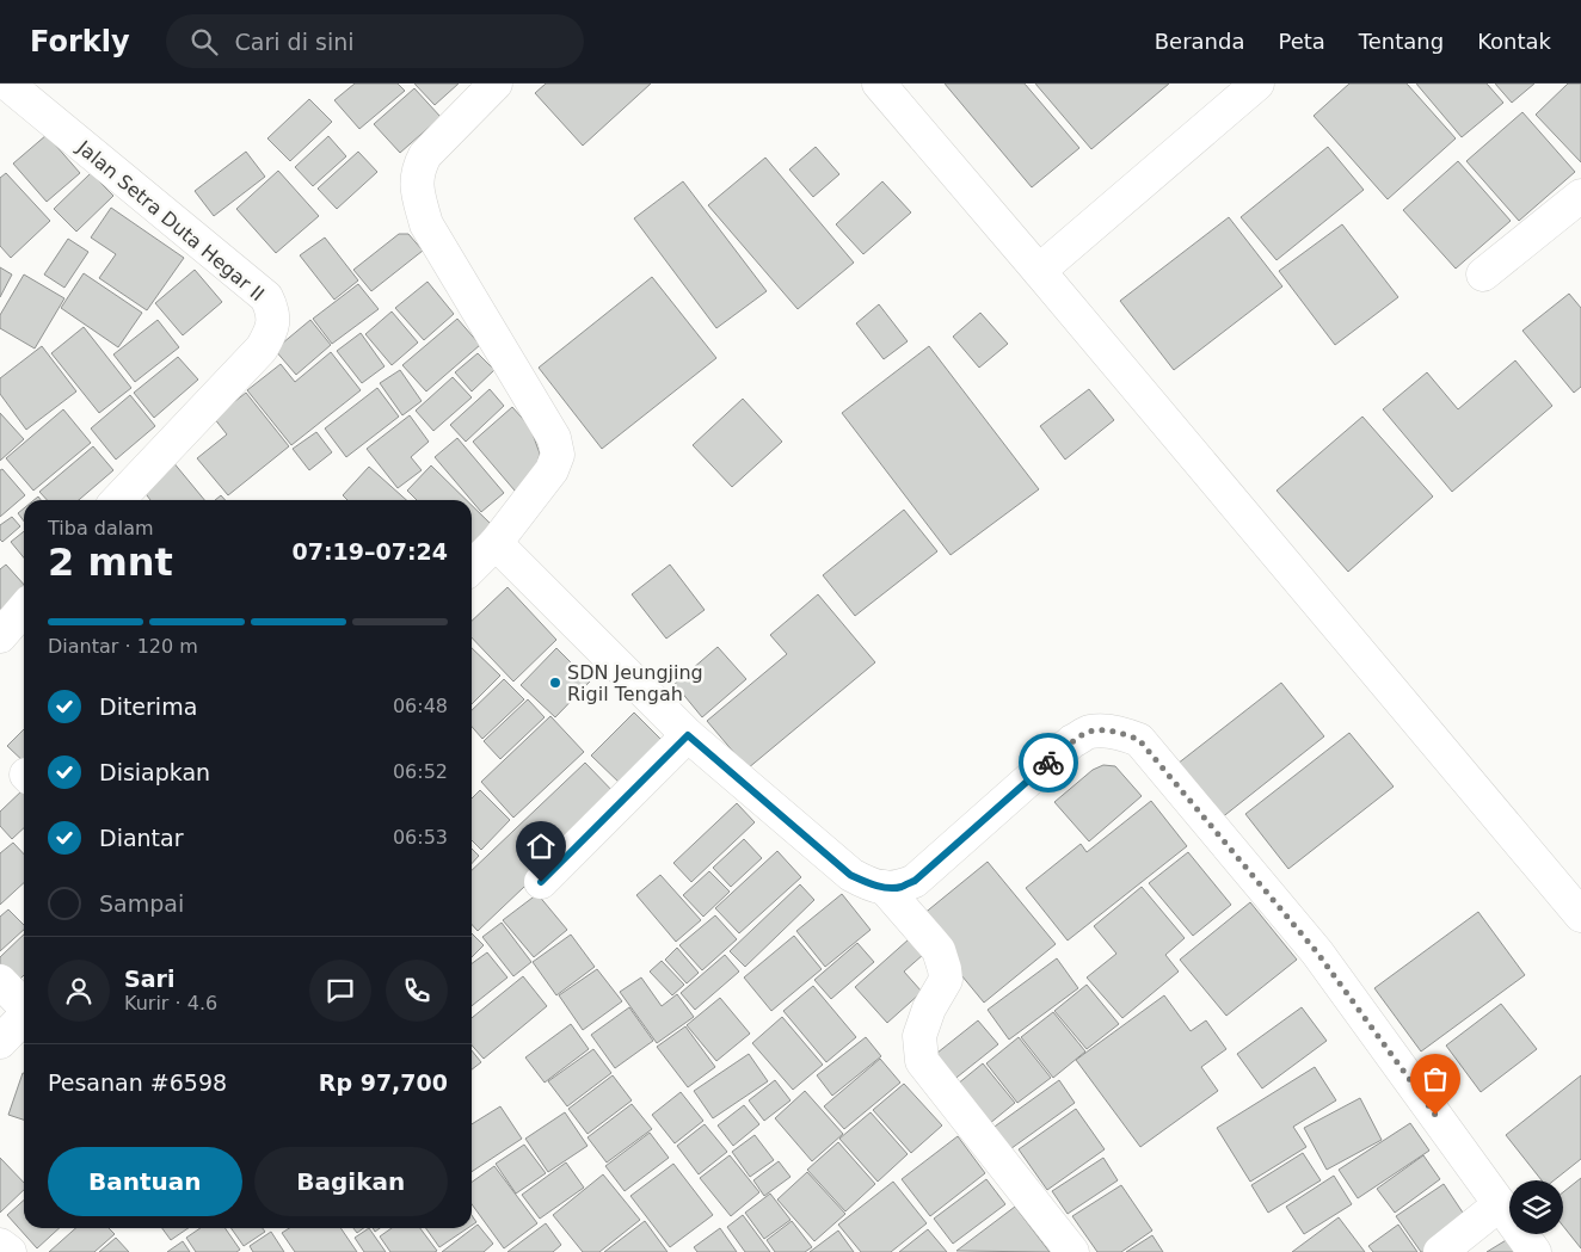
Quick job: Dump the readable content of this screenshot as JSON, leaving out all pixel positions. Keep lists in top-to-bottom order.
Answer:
{
  "streets": {
    "street": ["Jalan Setra Duta Hegar II"]
  },
  "places": ["SDN Jeungjing Rigil Tengah"],
  "page": {
    "header": "Forkly",
    "search": "Cari di sini",
    "nav": [
      "Beranda",
      "Peta",
      "Tentang",
      "Kontak"
    ],
    "heading": ["2 mnt", "Tiba dalam", "07:19–07:24"],
    "panel": [
      "Sari",
      "Kurir · 4.6",
      "Pesanan #6598",
      "Rp 97,700"
    ],
    "bar": "Diantar · 120 m",
    "list": [
      ["Diterima", "06:48"],
      ["Disiapkan", "06:52"],
      ["Diantar", "06:53"],
      "Sampai"
    ],
    "buttons": ["Bantuan", "Bagikan"]
  }
}
